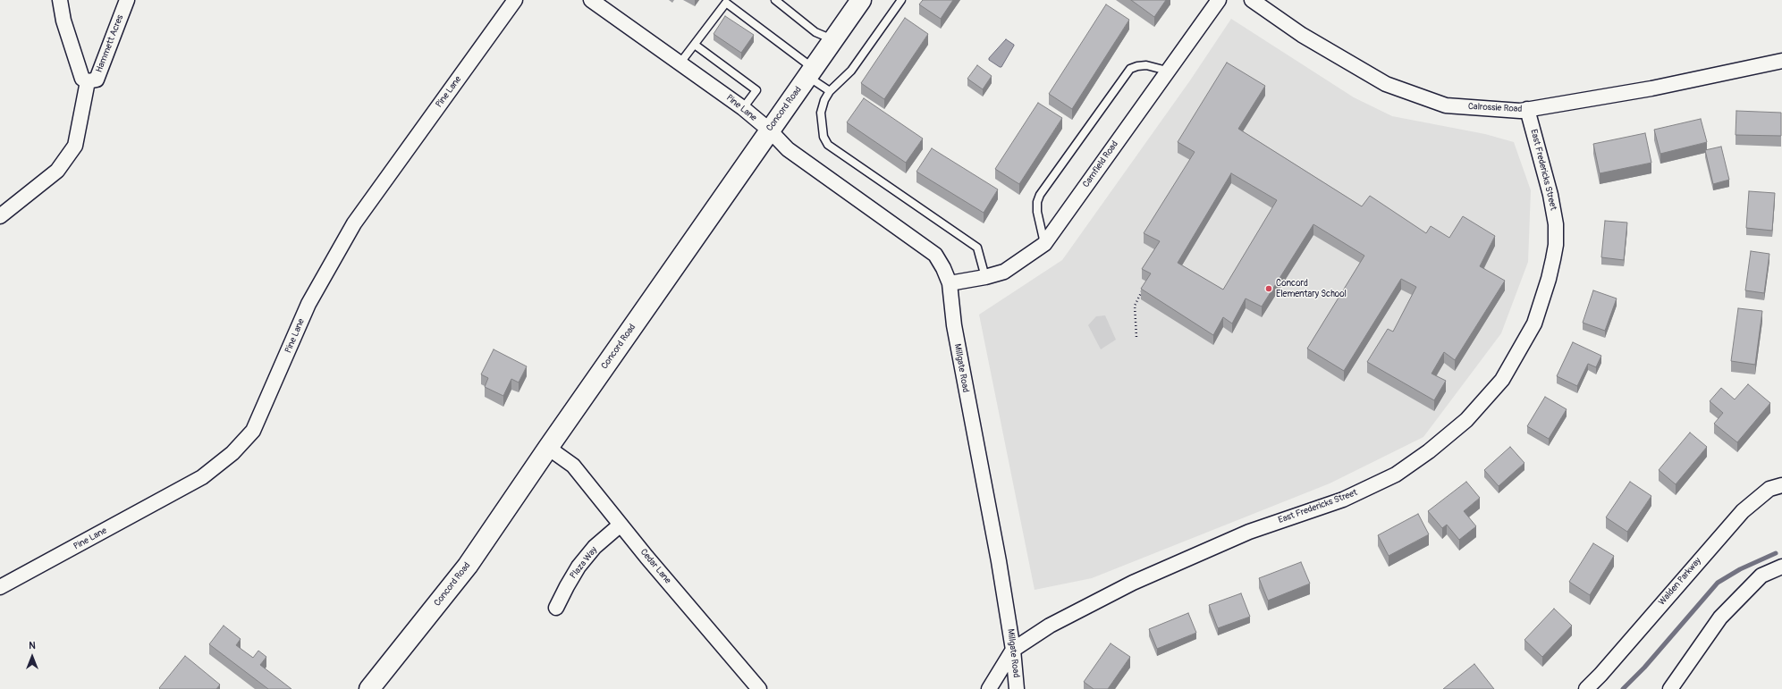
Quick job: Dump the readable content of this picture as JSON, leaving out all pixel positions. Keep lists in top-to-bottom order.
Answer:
{
  "streets": {
    "street": [
      "Hammett Acres",
      "Pine Lane",
      "Calrossie Road",
      "Concord Road",
      "Camfield Road",
      "East Fredericks Street",
      "Millgate Road",
      "Plaza Way",
      "Cedar Lane",
      "Walden Parkway"
    ]
  },
  "crossings": [
    ["Pine Lane", "Concord Road"],
    ["Pine Lane", "Millgate Road"],
    ["Calrossie Road", "East Fredericks Street"],
    ["Concord Road", "Millgate Road"],
    ["Concord Road", "Cedar Lane"],
    ["Camfield Road", "Millgate Road"],
    ["East Fredericks Street", "Millgate Road"],
    ["Plaza Way", "Cedar Lane"]
  ],
  "places": ["Concord Elementary School"],
  "north": "top"
}
